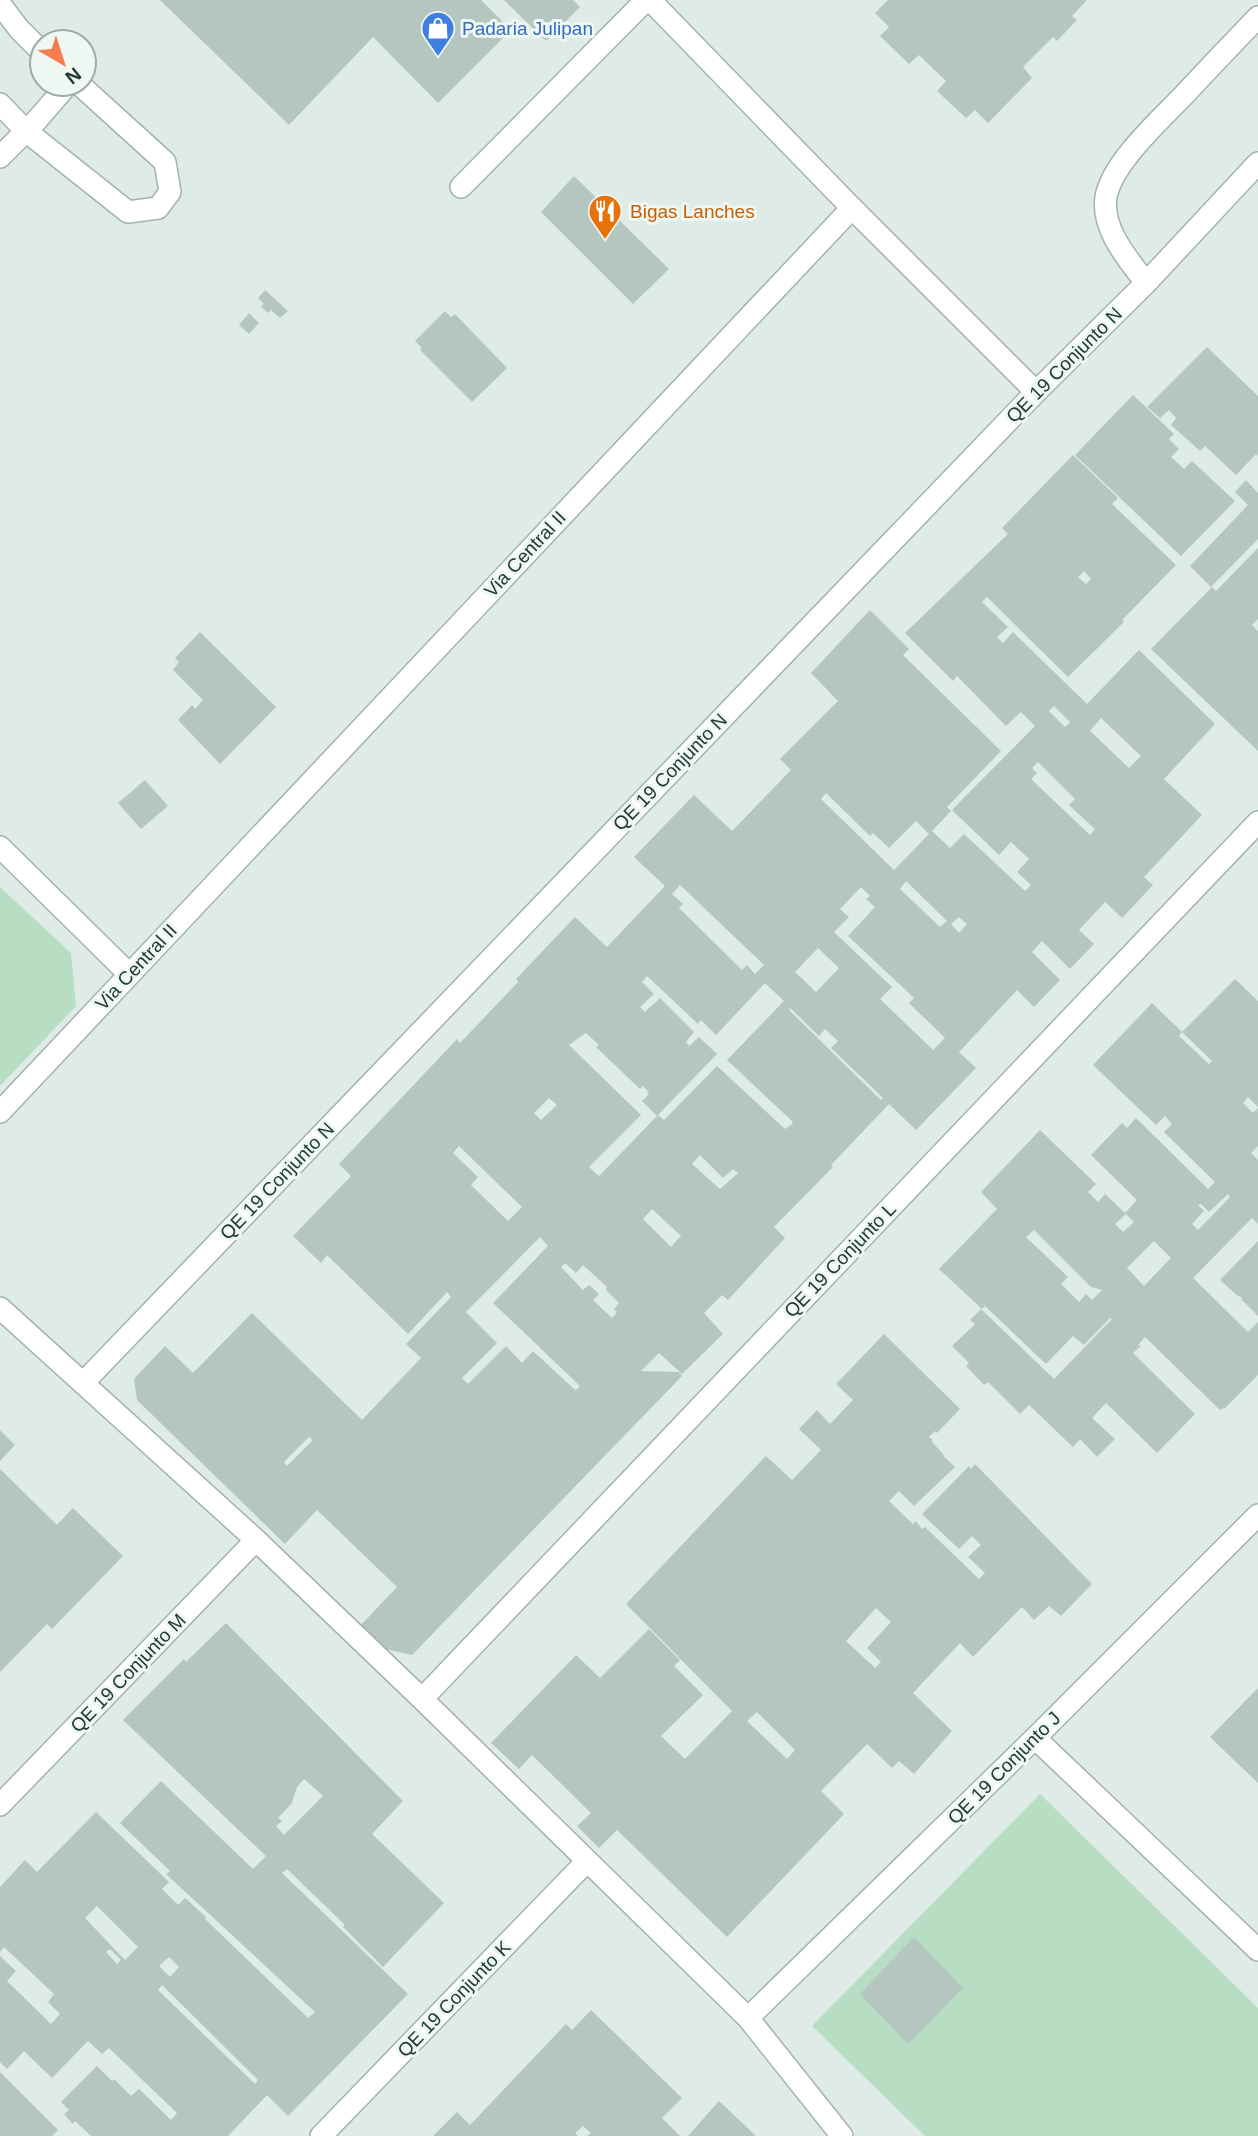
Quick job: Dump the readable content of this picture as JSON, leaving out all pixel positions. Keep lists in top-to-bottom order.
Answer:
{
  "streets": {
    "street": [
      "QE 19 Conjunto N",
      "Via Central II",
      "QE 19 Conjunto L",
      "QE 19 Conjunto M",
      "QE 19 Conjunto J",
      "QE 19 Conjunto K"
    ]
  },
  "places": {
    "shop": ["Padaria Julipan"],
    "restaurant": ["Bigas Lanches"]
  },
  "north": "bottom right"
}
